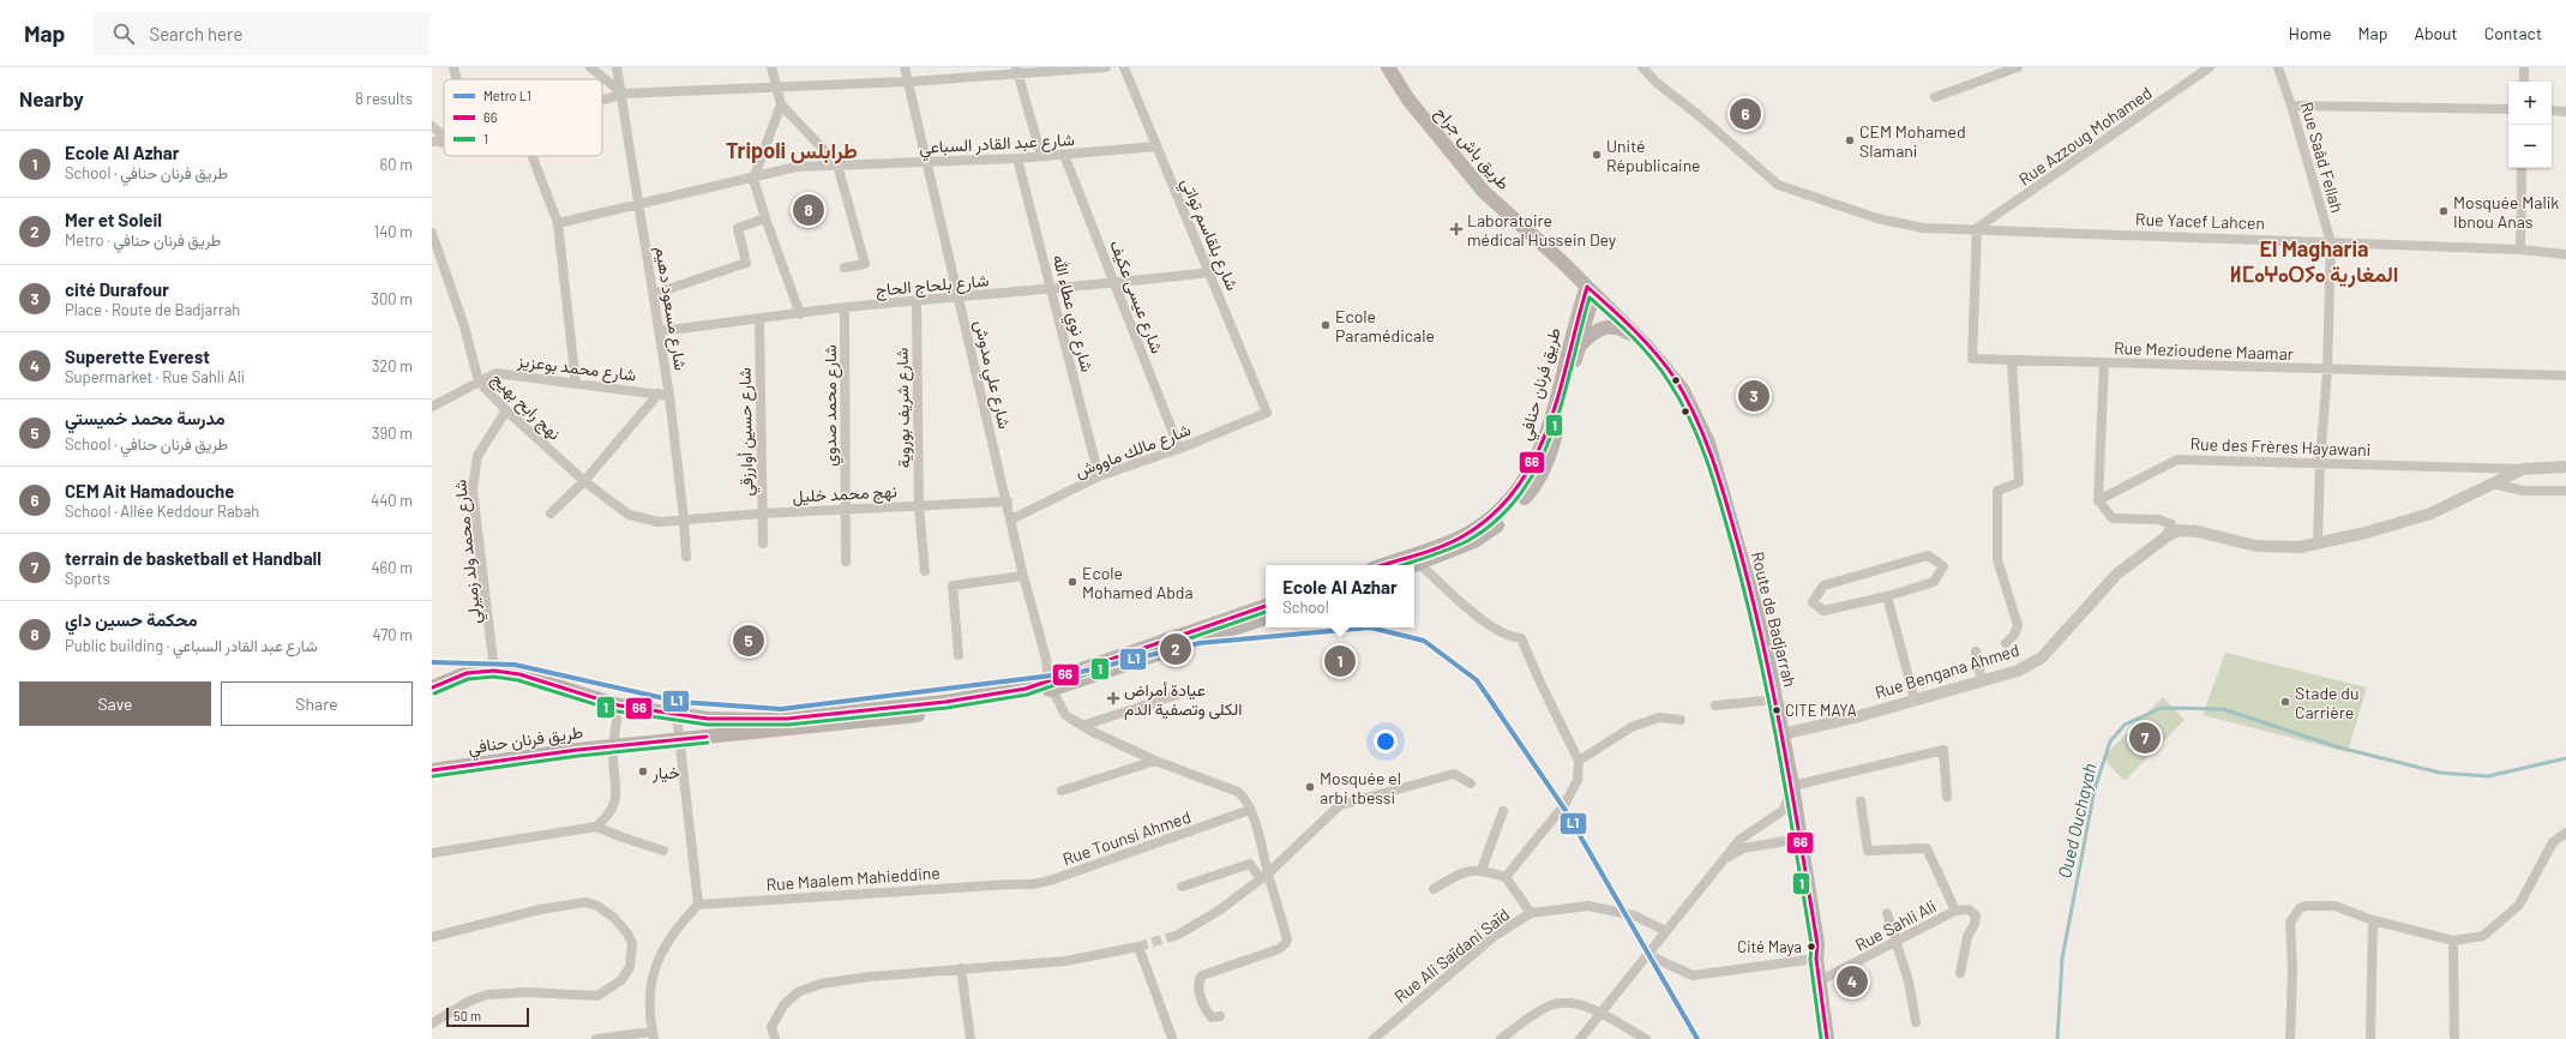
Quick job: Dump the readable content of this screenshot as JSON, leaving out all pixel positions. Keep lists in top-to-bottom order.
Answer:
{
  "streets": {
    "main road": ["طريق باش جراح", "طريق فرنان حنافي", "Route de Badjarrah"],
    "street": [
      "Rue Azzoug Mohamed",
      "شارع عبد القادر السباعي",
      "Rue Saâd Fellah",
      "Rue Yacef Lahcen",
      "شارع بلقاسم تواتي",
      "شارع بلحاج الحاج",
      "شارع عيسى عكيف",
      "شارع مسعود دهيم",
      "شارع نوي عطاء الله",
      "Rue Mezioudene Maamar",
      "شارع محمد بوعزيز",
      "شارع علي مدوش",
      "نهج رابح بهيج",
      "شارع محمد صدوي",
      "شارع شريف بوروية",
      "شارع حسين أوارزقي",
      "Rue des Frères Hayawani",
      "شارع مالك ماووش",
      "نهج محمد خليل",
      "شارع محمد ولد زميرلي",
      "Rue Bengana Ahmed",
      "Rue Tounsi Ahmed",
      "Rue Maalem Mahieddine",
      "Rue Sahli Ali",
      "Rue Ali Saïdani Saïd"
    ]
  },
  "crossings": [
    ["Rue Azzoug Mohamed", "Rue Yacef Lahcen"],
    ["Rue Azzoug Mohamed", "Rue Mezioudene Maamar"],
    ["شارع عبد القادر السباعي", "شارع بلقاسم تواتي"],
    ["شارع عبد القادر السباعي", "شارع عيسى عكيف"],
    ["شارع عبد القادر السباعي", "شارع مسعود دهيم"],
    ["شارع عبد القادر السباعي", "شارع نوي عطاء الله"],
    ["شارع عبد القادر السباعي", "شارع علي مدوش"],
    ["طريق باش جراح", "Route de Badjarrah"],
    ["Rue Saâd Fellah", "Rue Yacef Lahcen"],
    ["Rue Saâd Fellah", "Rue Mezioudene Maamar"],
    ["Rue Saâd Fellah", "Rue des Frères Hayawani"],
    ["Rue Saâd Fellah", "Rue Bengana Ahmed"],
    ["Rue Yacef Lahcen", "Rue Mezioudene Maamar"],
    ["شارع بلقاسم تواتي", "شارع بلحاج الحاج"],
    ["شارع بلقاسم تواتي", "شارع مالك ماووش"],
    ["شارع بلحاج الحاج", "شارع عيسى عكيف"],
    ["شارع بلحاج الحاج", "شارع مسعود دهيم"],
    ["شارع بلحاج الحاج", "شارع نوي عطاء الله"],
    ["شارع بلحاج الحاج", "شارع علي مدوش"],
    ["شارع بلحاج الحاج", "شارع محمد صدوي"],
    ["شارع بلحاج الحاج", "شارع شريف بوروية"],
    ["شارع بلحاج الحاج", "شارع حسين أوارزقي"],
    ["شارع عيسى عكيف", "شارع مالك ماووش"],
    ["شارع مسعود دهيم", "شارع محمد بوعزيز"],
    ["شارع مسعود دهيم", "نهج رابح بهيج"],
    ["شارع مسعود دهيم", "نهج محمد خليل"],
    ["شارع نوي عطاء الله", "شارع مالك ماووش"],
    ["شارع محمد بوعزيز", "نهج رابح بهيج"],
    ["شارع علي مدوش", "طريق فرنان حنافي"],
    ["شارع علي مدوش", "شارع مالك ماووش"],
    ["شارع علي مدوش", "نهج محمد خليل"],
    ["طريق فرنان حنافي", "شارع محمد ولد زميرلي"],
    ["طريق فرنان حنافي", "Route de Badjarrah"],
    ["نهج رابح بهيج", "نهج محمد خليل"],
    ["نهج رابح بهيج", "شارع محمد ولد زميرلي"],
    ["شارع محمد صدوي", "نهج محمد خليل"],
    ["شارع شريف بوروية", "نهج محمد خليل"],
    ["شارع حسين أوارزقي", "نهج محمد خليل"],
    ["Rue des Frères Hayawani", "Rue Bengana Ahmed"],
    ["Route de Badjarrah", "Rue Bengana Ahmed"],
    ["Route de Badjarrah", "Rue Sahli Ali"],
    ["Rue Tounsi Ahmed", "Rue Maalem Mahieddine"]
  ],
  "districts": ["Tripoli طرابلس", "El Magharia ⵍⵎⴰⵖⴰⵔⵢⴰ المغارية"],
  "water": ["Oued Ouchayah"],
  "places": {
    "other": [
      "CEM Mohamed Slamani",
      "Unité Républicaine",
      "Mosquée Malik Ibnou Anas",
      "Ecole Paramédicale",
      "Ecole Mohamed Abda",
      "Stade du Carrière",
      "CITE MAYA",
      "خيار",
      "Mosquée el arbi tbessi",
      "Cité Maya"
    ],
    "health": ["Laboratoire médical Hussein Dey", "عيادة أمراض الكلى وتصفية الدم"]
  },
  "lines": ["transit line 66", "transit line 1", "metro line L1"],
  "legend": ["Metro L1", "66", "1"],
  "scale_bar": "50 m",
  "page": {
    "header": "Map",
    "search": "Search here",
    "nav": [
      "Home",
      "Map",
      "About",
      "Contact"
    ],
    "heading": ["Nearby", "8 results"],
    "map_buttons": ["+", "−"],
    "pins": [
      "6",
      "8",
      "3",
      "5",
      "2",
      "1",
      "7",
      "4"
    ],
    "list": [
      {
        "mark": "1",
        "name": "Ecole Al Azhar",
        "note": "School · طريق فرنان حنافي",
        "value": "60 m"
      },
      {
        "mark": "2",
        "name": "Mer et Soleil",
        "note": "Metro · طريق فرنان حنافي",
        "value": "140 m"
      },
      {
        "mark": "3",
        "name": "cité Durafour",
        "note": "Place · Route de Badjarrah",
        "value": "300 m"
      },
      {
        "mark": "4",
        "name": "Superette Everest",
        "note": "Supermarket · Rue Sahli Ali",
        "value": "320 m"
      },
      {
        "mark": "5",
        "name": "مدرسة محمد خميستي",
        "note": "School · طريق فرنان حنافي",
        "value": "390 m"
      },
      {
        "mark": "6",
        "name": "CEM Ait Hamadouche",
        "note": "School · Allée Keddour Rabah",
        "value": "440 m"
      },
      {
        "mark": "7",
        "name": "terrain de basketball et Handball",
        "note": "Sports",
        "value": "460 m"
      },
      {
        "mark": "8",
        "name": "محكمة حسين داي",
        "note": "Public building · شارع عبد القادر السباعي",
        "value": "470 m"
      }
    ],
    "popup": ["Ecole Al Azhar", "School"],
    "buttons": ["Save", "Share"],
    "scale": "50 m"
  }
}
